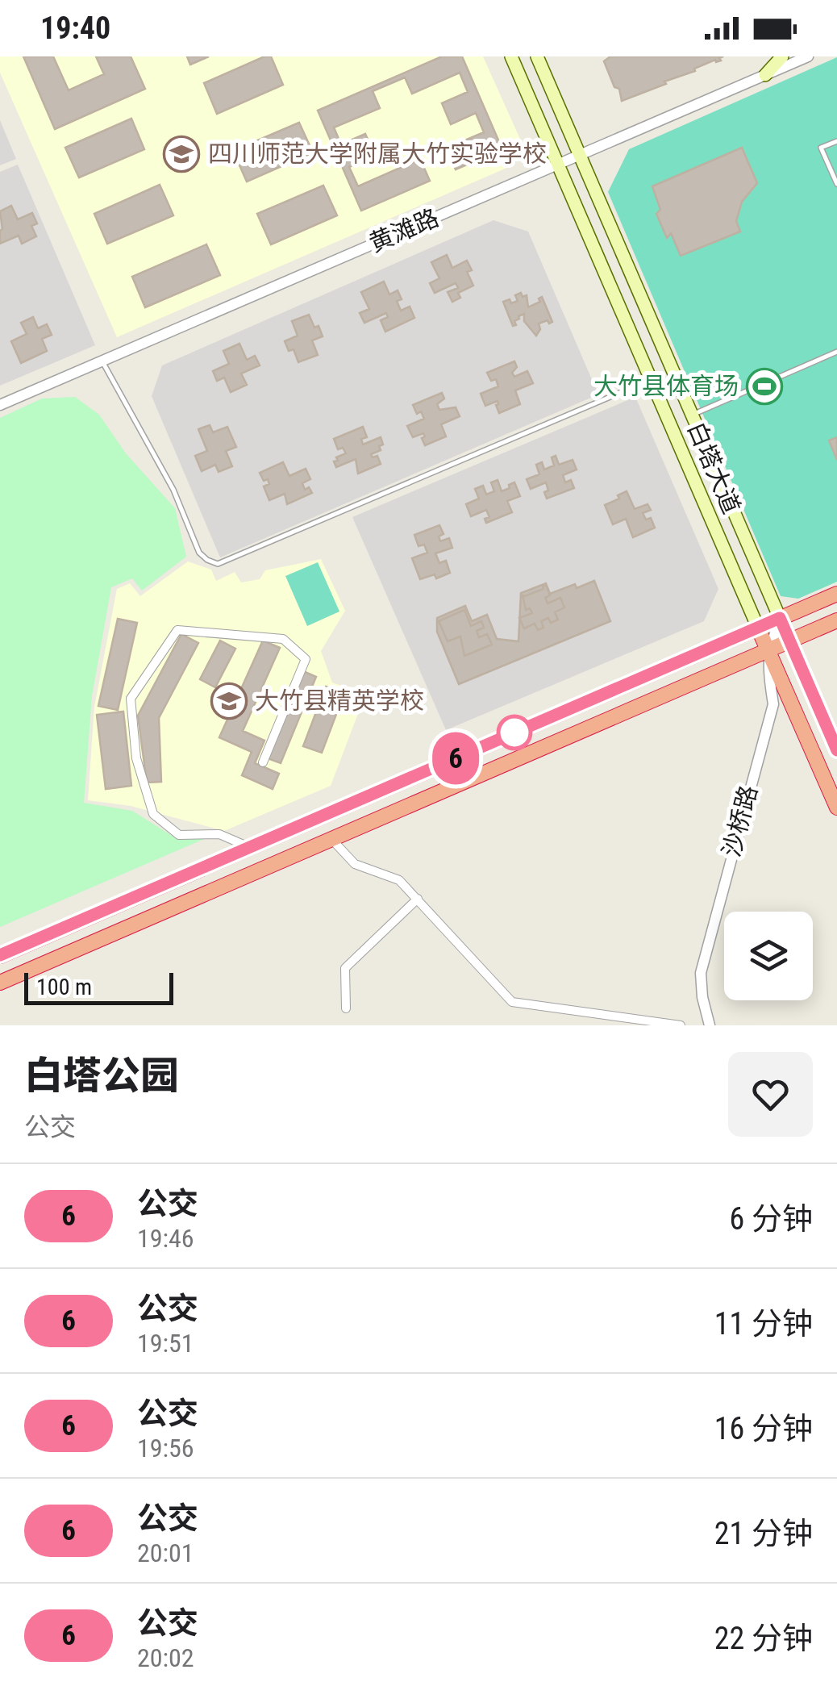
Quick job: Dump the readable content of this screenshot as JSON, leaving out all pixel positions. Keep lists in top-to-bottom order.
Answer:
{
  "streets": {
    "highway": ["白塔大道"],
    "street": ["黄滩路", "沙桥路"]
  },
  "crossings": [
    ["黄滩路", "白塔大道"],
    ["白塔大道", "沙桥路"]
  ],
  "places": {
    "school or university": ["四川师范大学附属大竹实验学校", "大竹县精英学校"],
    "sports": ["大竹县体育场"]
  },
  "lines": ["bus line 6"],
  "scale_bar": "100 m",
  "page": {
    "status": "19:40",
    "on_map": "6",
    "scale": "100 m",
    "heading": ["白塔公园", "公交"],
    "list": [
      {
        "mark": "6",
        "name": "公交",
        "note": "19:46",
        "value": "6 分钟"
      },
      {
        "mark": "6",
        "name": "公交",
        "note": "19:51",
        "value": "11 分钟"
      },
      {
        "mark": "6",
        "name": "公交",
        "note": "19:56",
        "value": "16 分钟"
      },
      {
        "mark": "6",
        "name": "公交",
        "note": "20:01",
        "value": "21 分钟"
      },
      {
        "mark": "6",
        "name": "公交",
        "note": "20:02",
        "value": "22 分钟"
      }
    ]
  }
}
